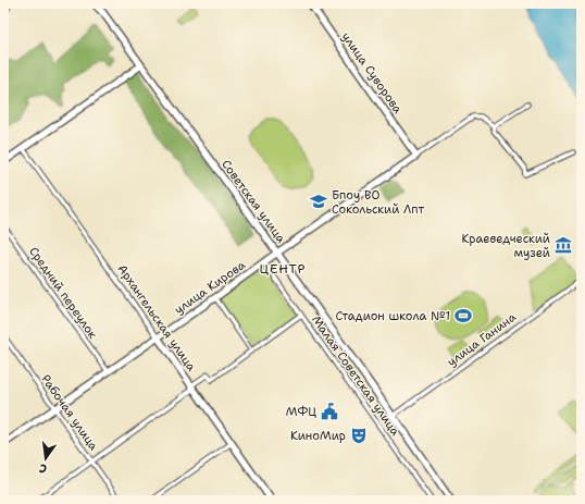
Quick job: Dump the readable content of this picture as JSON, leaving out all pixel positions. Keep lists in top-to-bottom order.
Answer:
{
  "streets": {
    "main road": [
      "улица Суворова",
      "Советская улица",
      "улица Кирова",
      "Архангельская улица"
    ],
    "street": [
      "Средний переулок",
      "улица Ганина",
      "Малая Советская улица",
      "Рабочая улица"
    ]
  },
  "crossings": [
    ["улица Суворова", "улица Кирова"],
    ["Советская улица", "улица Кирова"],
    ["Советская улица", "улица Ганина"],
    ["улица Кирова", "Средний переулок"],
    ["улица Кирова", "Архангельская улица"],
    ["улица Кирова", "Малая Советская улица"],
    ["улица Кирова", "Рабочая улица"]
  ],
  "districts": ["ЦЕНТР"],
  "places": {
    "school or university": ["Бпоу ВО Сокольский Лпт"],
    "museum": ["Краеведческий музей"],
    "sports": ["Стадион школа №1"],
    "public building": ["МФЦ"],
    "theatre": ["КиноМир"]
  },
  "north": "bottom"
}
